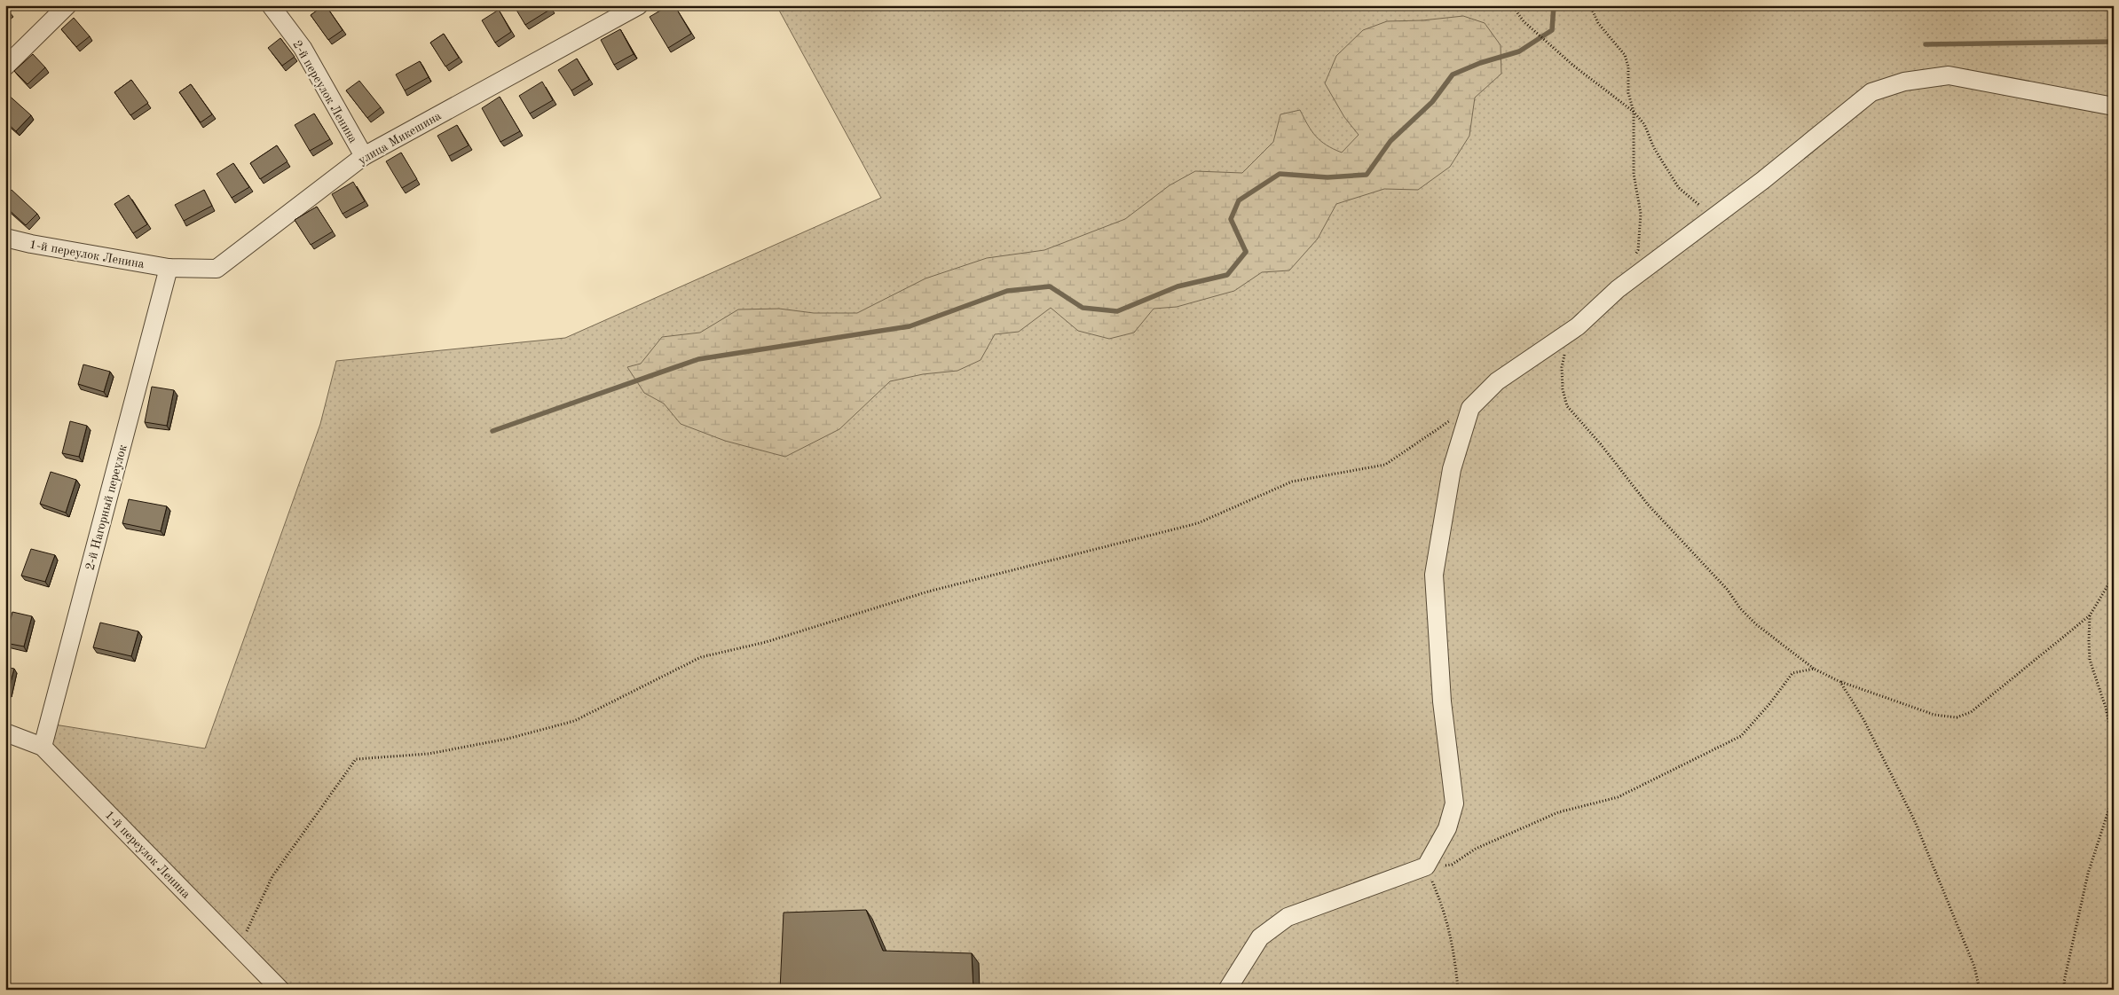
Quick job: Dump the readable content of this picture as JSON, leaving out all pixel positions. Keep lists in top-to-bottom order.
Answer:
{
  "streets": {
    "street": [
      "2-й переулок Ленина",
      "улица Микешина",
      "1-й переулок Ленина",
      "2-й Нагорный переулок"
    ]
  },
  "crossings": [
    ["2-й переулок Ленина", "улица Микешина"],
    ["улица Микешина", "1-й переулок Ленина"],
    ["улица Микешина", "2-й Нагорный переулок"],
    ["1-й переулок Ленина", "2-й Нагорный переулок"]
  ]
}
